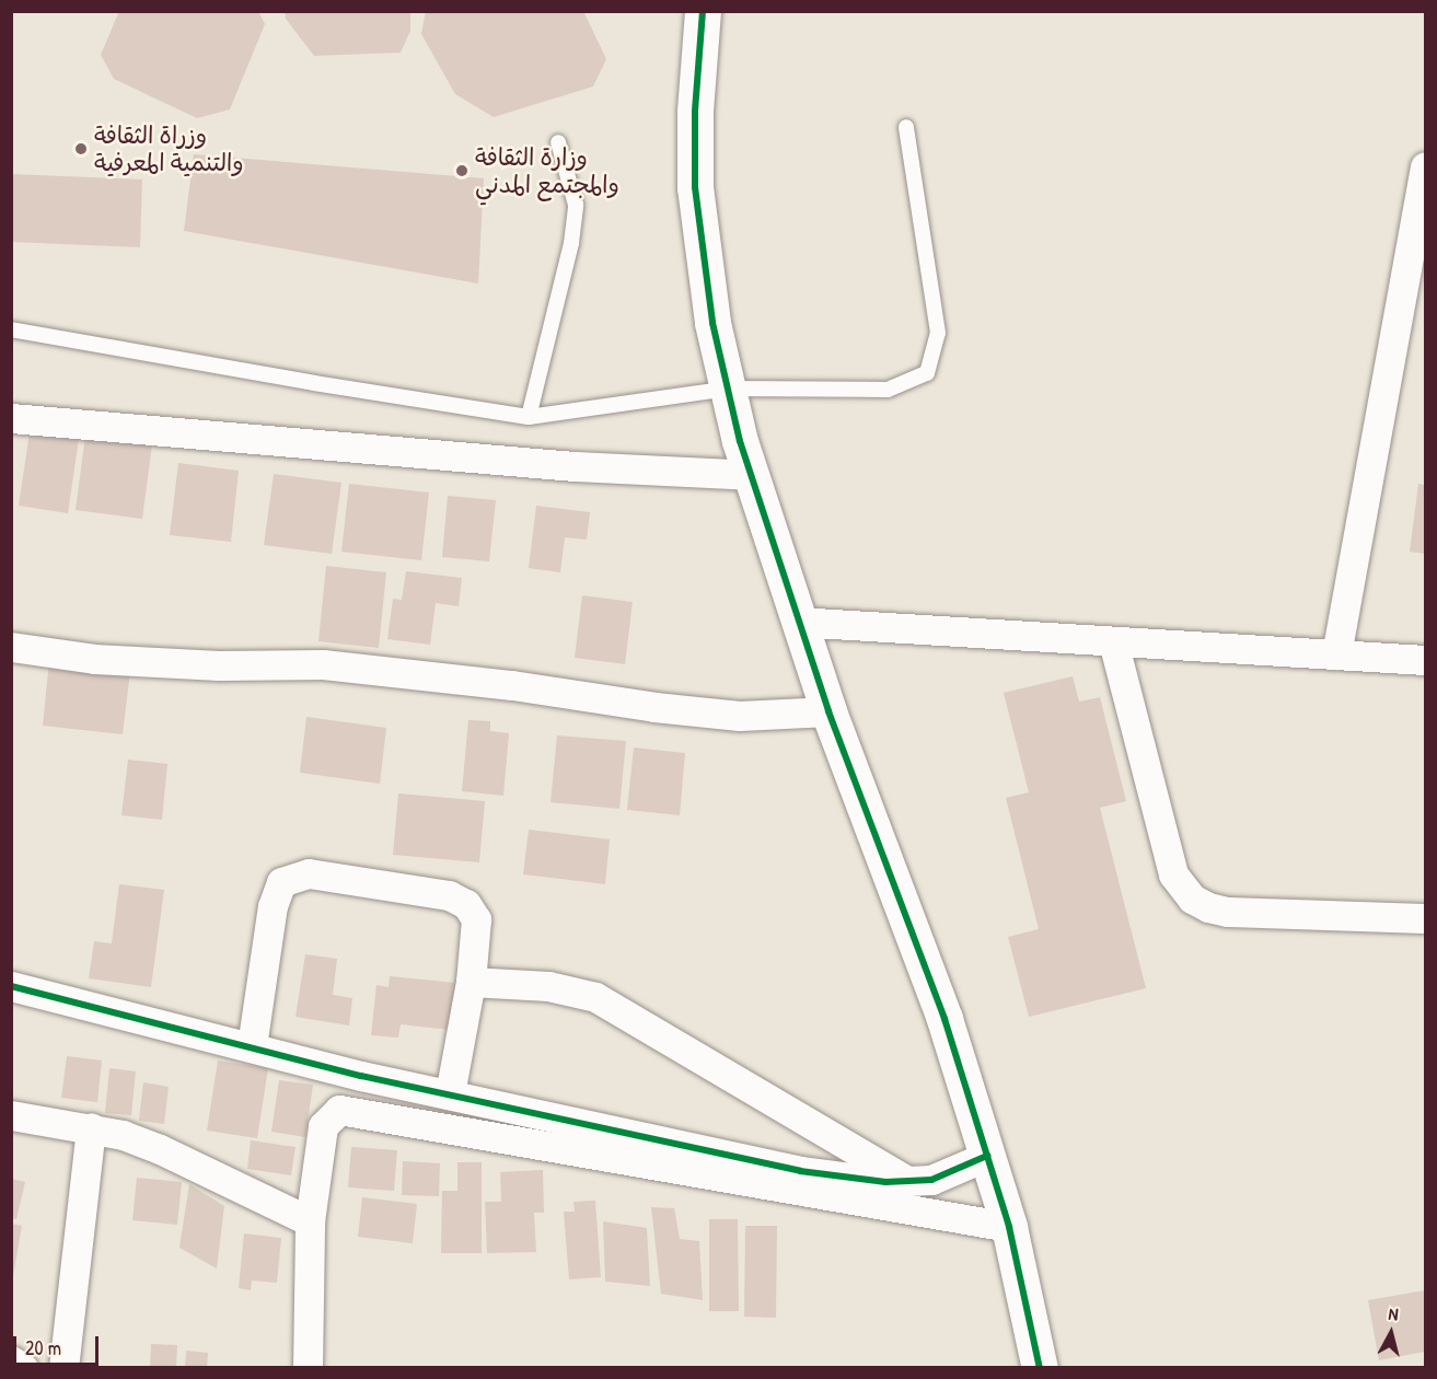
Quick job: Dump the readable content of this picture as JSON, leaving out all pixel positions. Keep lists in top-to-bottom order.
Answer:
{
  "places": ["وزراة الثقافة والتنمية المعرفية", "وزارة الثقافة والمجتمع المدني"],
  "scale_bar": "20 m",
  "north": "top"
}
